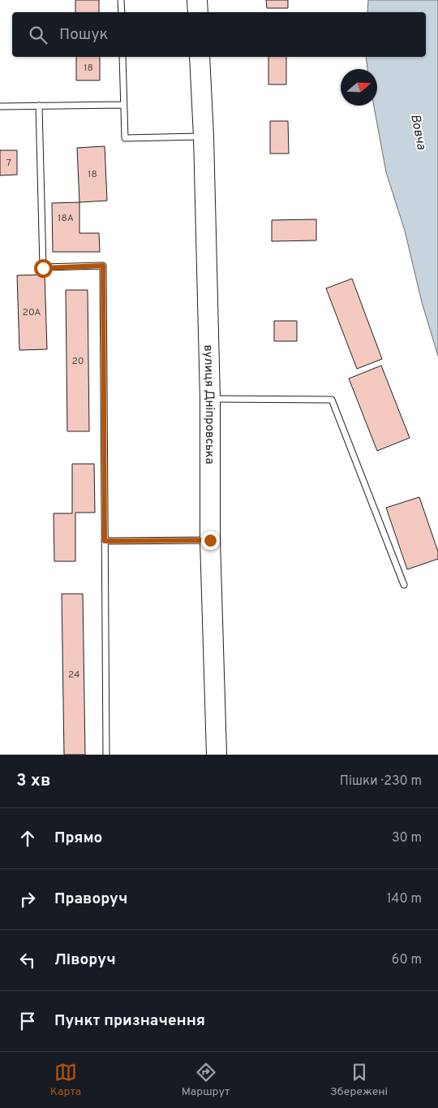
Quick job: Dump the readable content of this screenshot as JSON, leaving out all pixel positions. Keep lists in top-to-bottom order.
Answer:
{
  "streets": {
    "highway": ["вулиця Дніпровська"]
  },
  "water": ["Вовча"],
  "house_numbers": [
    "18",
    "7",
    "18",
    "18А",
    "20А",
    "20",
    "24"
  ],
  "north": "right",
  "page": {
    "search": "Пошук",
    "heading": ["3 хв", "Пішки · 230 m"],
    "list": [
      ["Прямо", "30 m"],
      ["Праворуч", "140 m"],
      ["Ліворуч", "60 m"],
      "Пункт призначення"
    ],
    "nav": ["Карта", "Маршрут", "Збережені"]
  }
}
